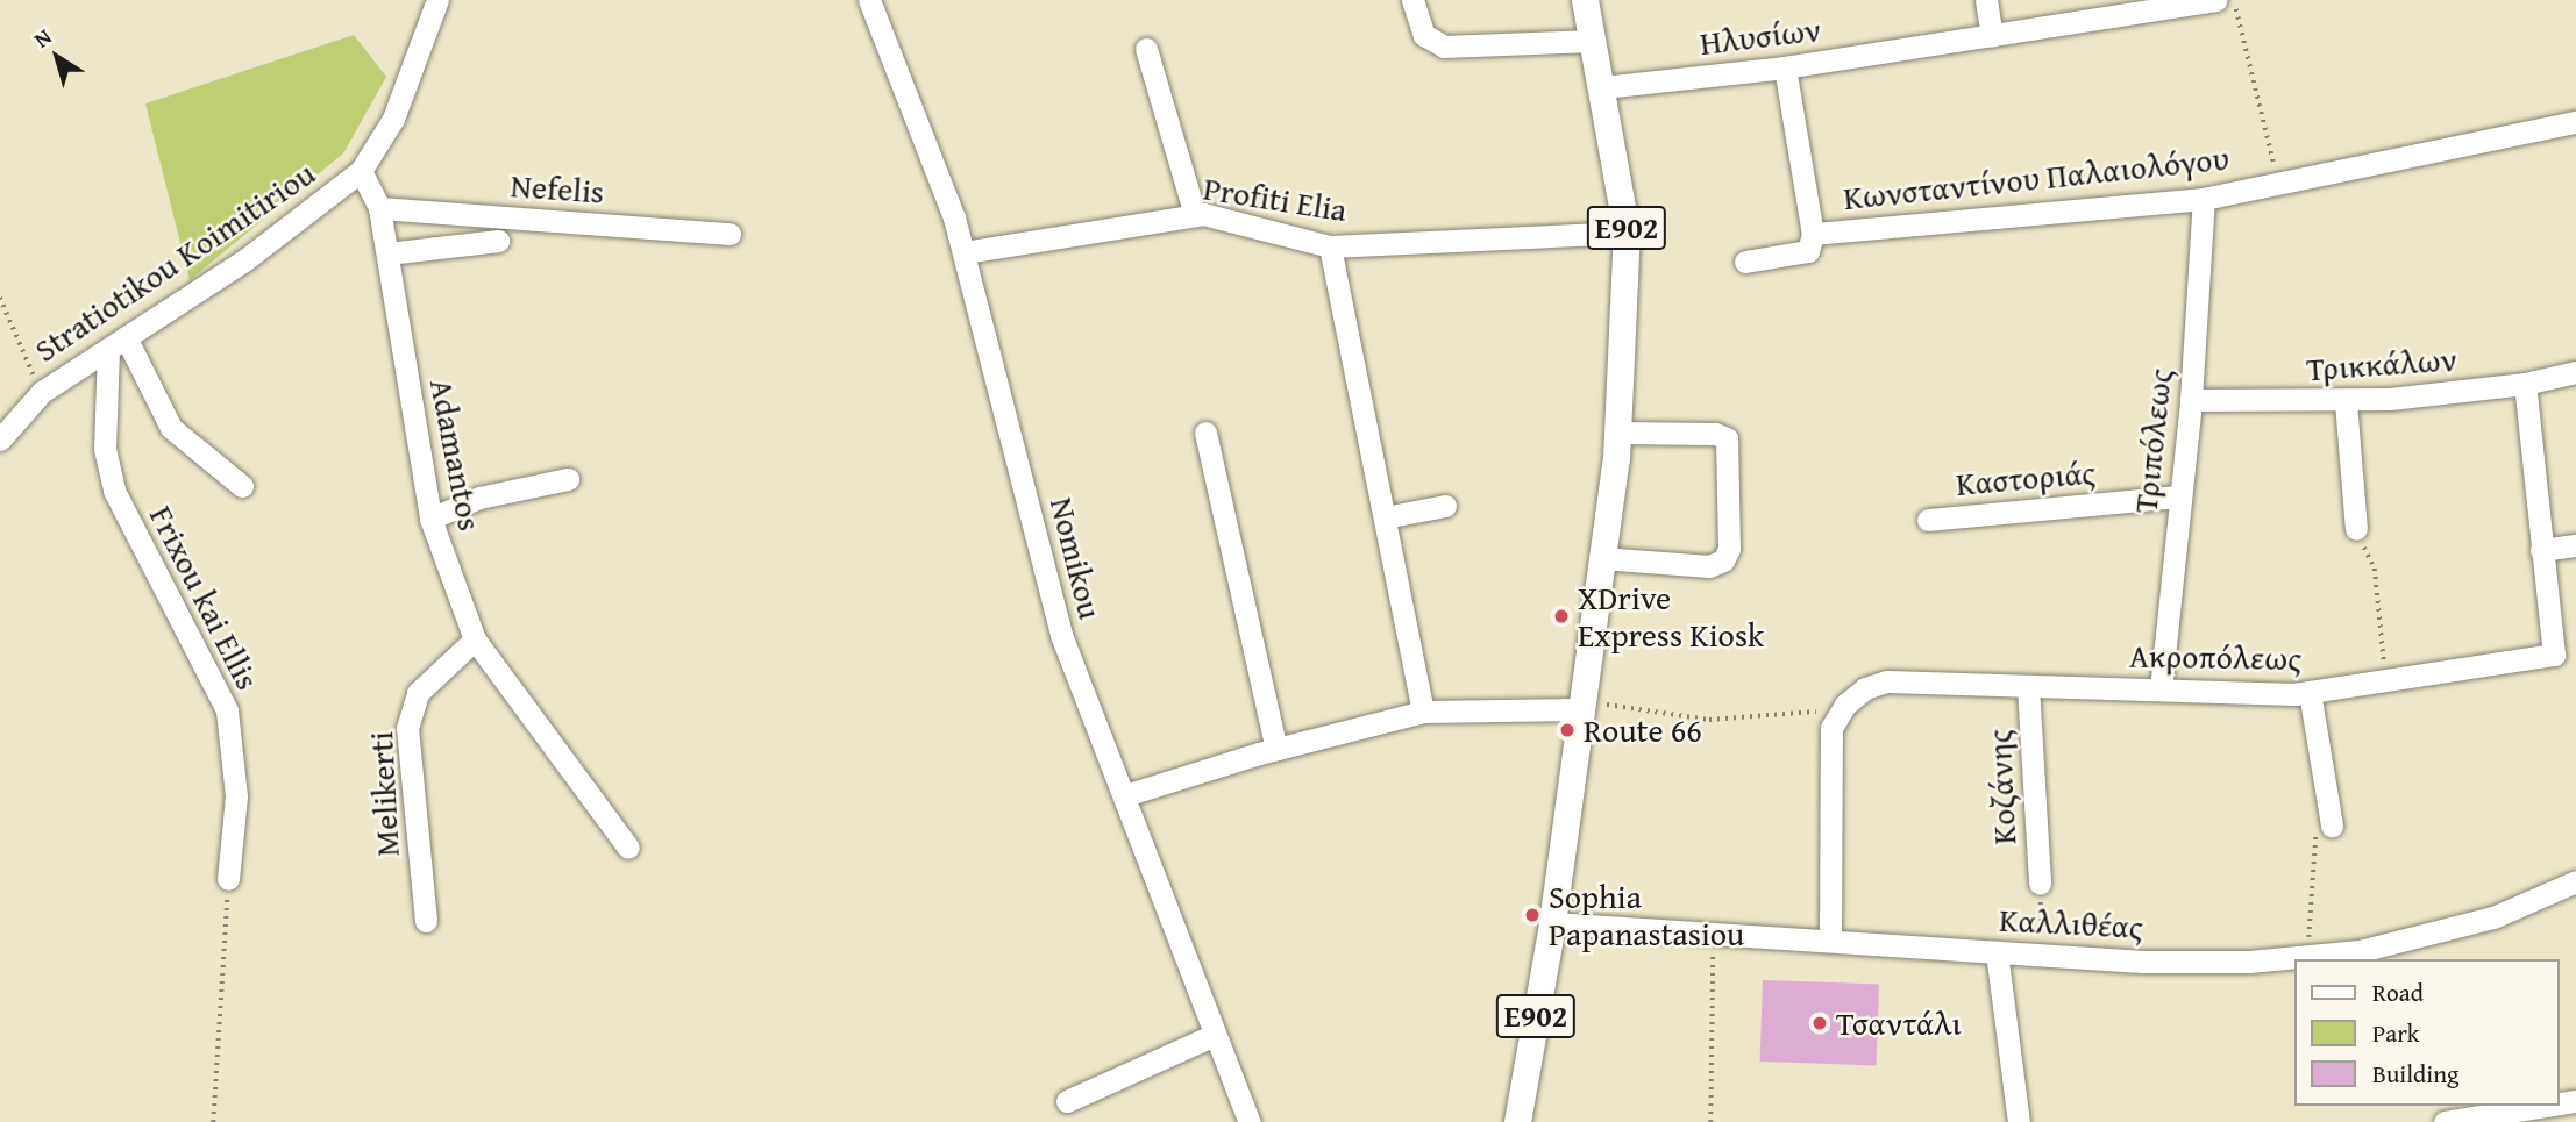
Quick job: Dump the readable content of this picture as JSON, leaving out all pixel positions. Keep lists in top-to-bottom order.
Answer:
{
  "streets": {
    "main road": ["E902"],
    "street": [
      "Ηλυσίων",
      "Κωνσταντίνου Παλαιολόγου",
      "Nefelis",
      "Profiti Elia",
      "Stratiotikou Koimitiriou",
      "Τρικκάλων",
      "Τριπόλεως",
      "Adamantos",
      "Καστοριάς",
      "Nomikou",
      "Frixou kai Ellis",
      "Ακροπόλεως",
      "Κοζάνης",
      "Melikerti",
      "Καλλιθέας"
    ]
  },
  "crossings": [
    ["Ηλυσίων", "Κωνσταντίνου Παλαιολόγου"],
    ["Ηλυσίων", "E902"],
    ["Κωνσταντίνου Παλαιολόγου", "Τριπόλεως"],
    ["Nefelis", "Adamantos"],
    ["Profiti Elia", "E902"],
    ["Profiti Elia", "Nomikou"],
    ["E902", "Καλλιθέας"],
    ["Stratiotikou Koimitiriou", "Adamantos"],
    ["Stratiotikou Koimitiriou", "Frixou kai Ellis"],
    ["Τρικκάλων", "Τριπόλεως"],
    ["Τρικκάλων", "Ακροπόλεως"],
    ["Τριπόλεως", "Καστοριάς"],
    ["Τριπόλεως", "Ακροπόλεως"],
    ["Adamantos", "Melikerti"],
    ["Ακροπόλεως", "Κοζάνης"]
  ],
  "places": [
    "XDrive Express Kiosk",
    "Route 66",
    "Sophia Papanastasiou",
    "Τσαντάλι"
  ],
  "legend": ["Road", "Park", "Building"],
  "north": "top left"
}
